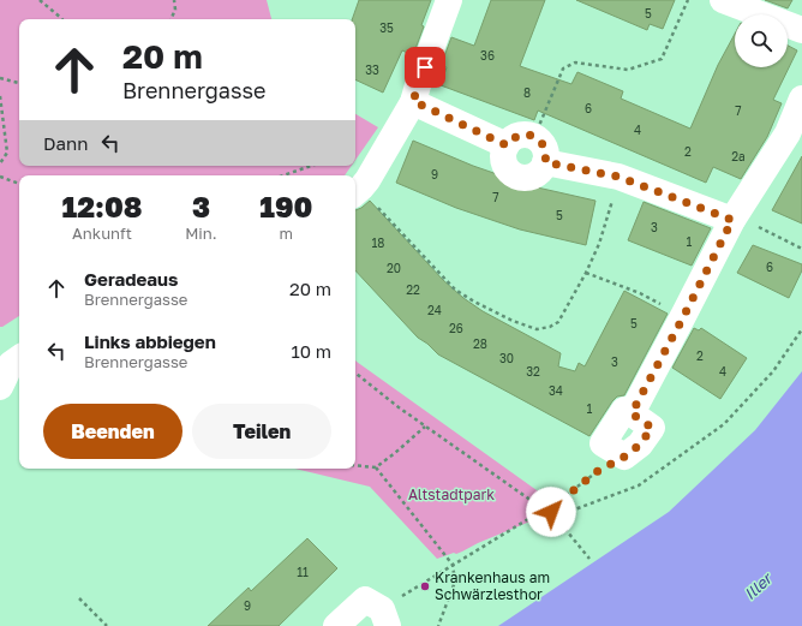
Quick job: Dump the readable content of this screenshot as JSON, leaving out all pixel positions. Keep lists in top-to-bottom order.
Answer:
{
  "water": ["Iller"],
  "parks": ["Altstadtpark"],
  "places": ["Krankenhaus am Schwärzlesthor"],
  "house_numbers": [
    "5",
    "35",
    "36",
    "33",
    "8",
    "6",
    "7",
    "4",
    "2",
    "2a",
    "9",
    "7",
    "5",
    "3",
    "1",
    "18",
    "6",
    "20",
    "22",
    "24",
    "5",
    "26",
    "28",
    "2",
    "30",
    "3",
    "32",
    "4",
    "34",
    "1",
    "11",
    "9"
  ],
  "page": {
    "turn": ["20 m", "Brennergasse"],
    "then": "Dann",
    "eta": [
      "12:08",
      "Ankunft",
      "3",
      "Min.",
      "190",
      "m"
    ],
    "list": [
      {
        "name": "Geradeaus",
        "note": "Brennergasse",
        "value": "20 m"
      },
      {
        "name": "Links abbiegen",
        "note": "Brennergasse",
        "value": "10 m"
      }
    ],
    "buttons": ["Beenden", "Teilen"]
  }
}
